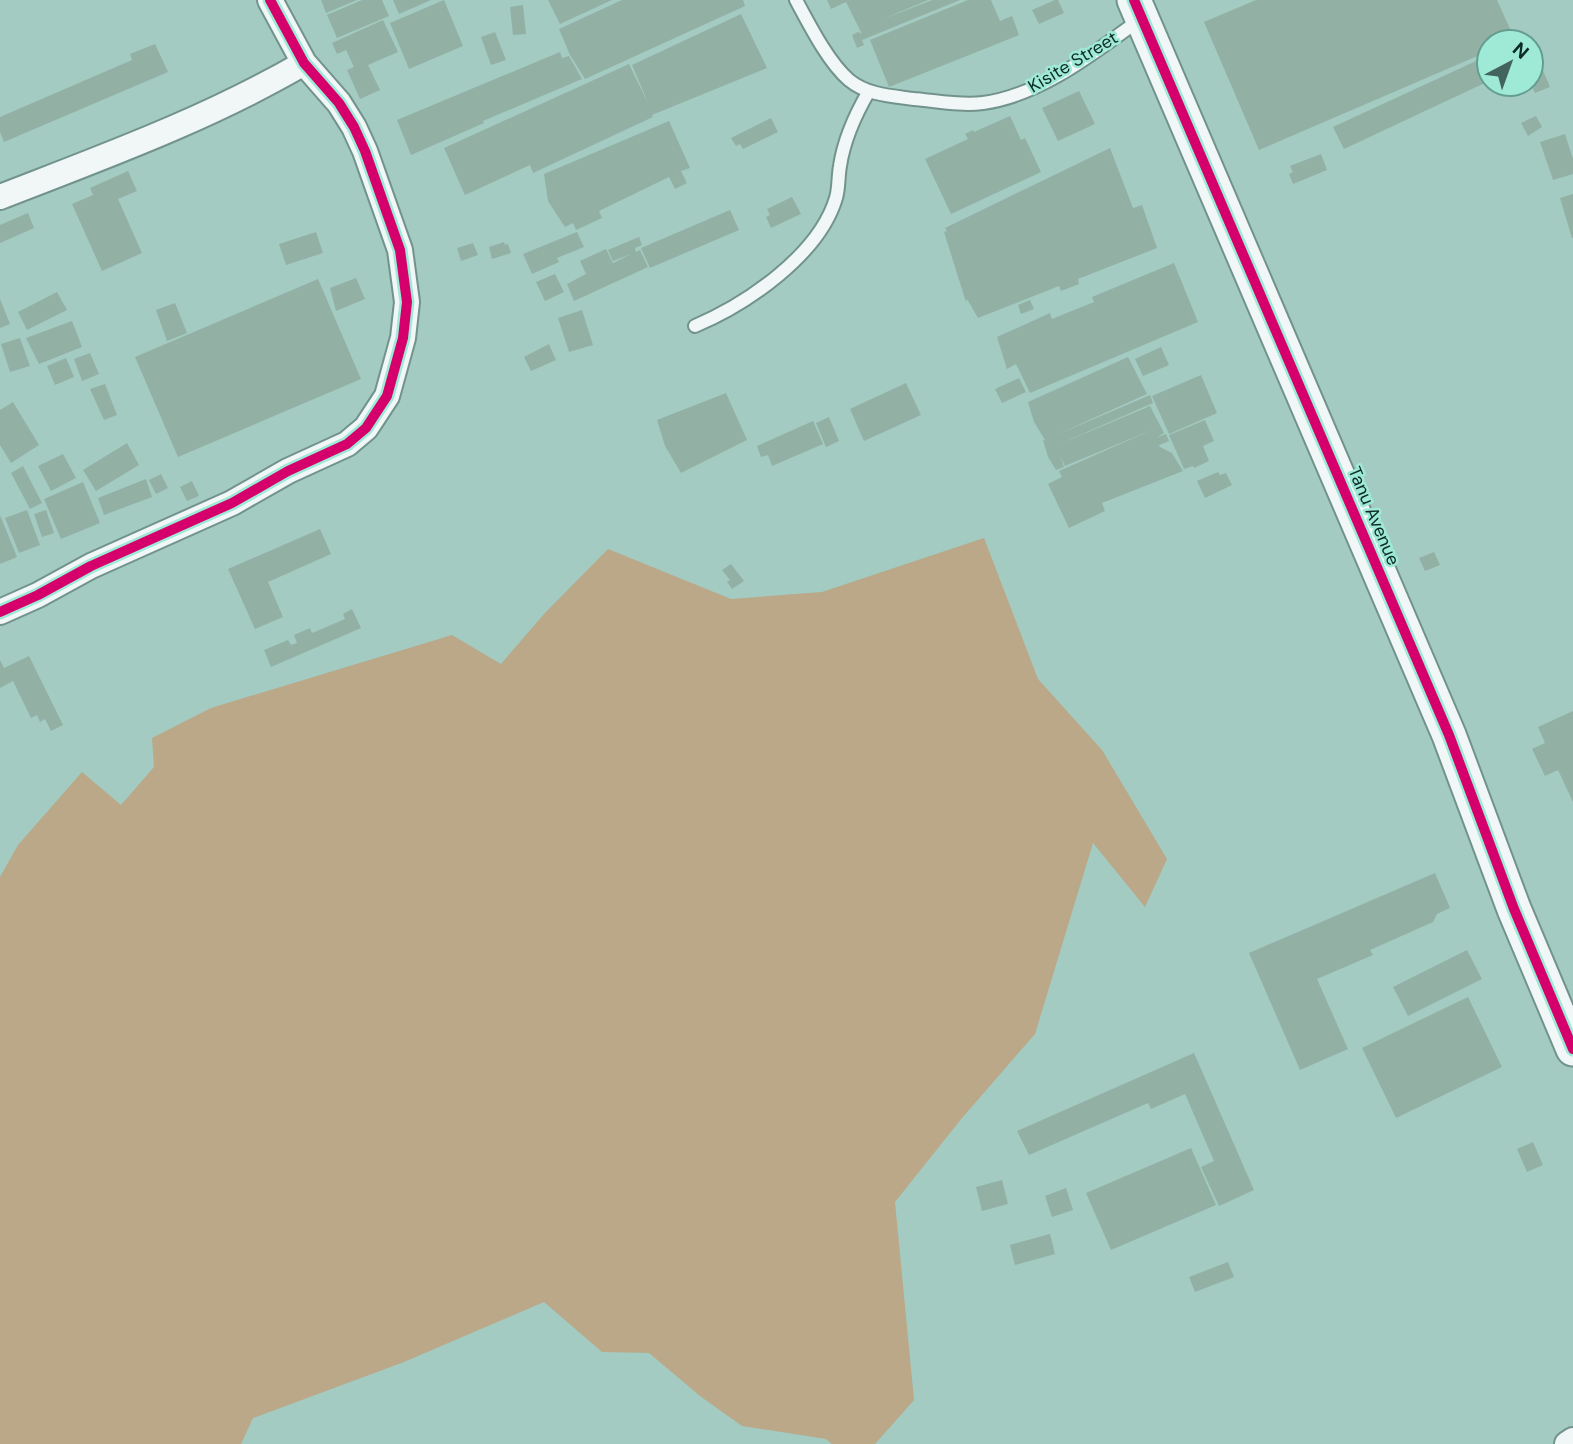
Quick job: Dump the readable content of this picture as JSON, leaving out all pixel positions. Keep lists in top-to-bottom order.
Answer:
{
  "streets": {
    "street": ["Tanu Avenue"],
    "lane": ["Kisite Street"]
  },
  "crossings": [
    ["Kisite Street", "Tanu Avenue"]
  ],
  "north": "top right"
}
